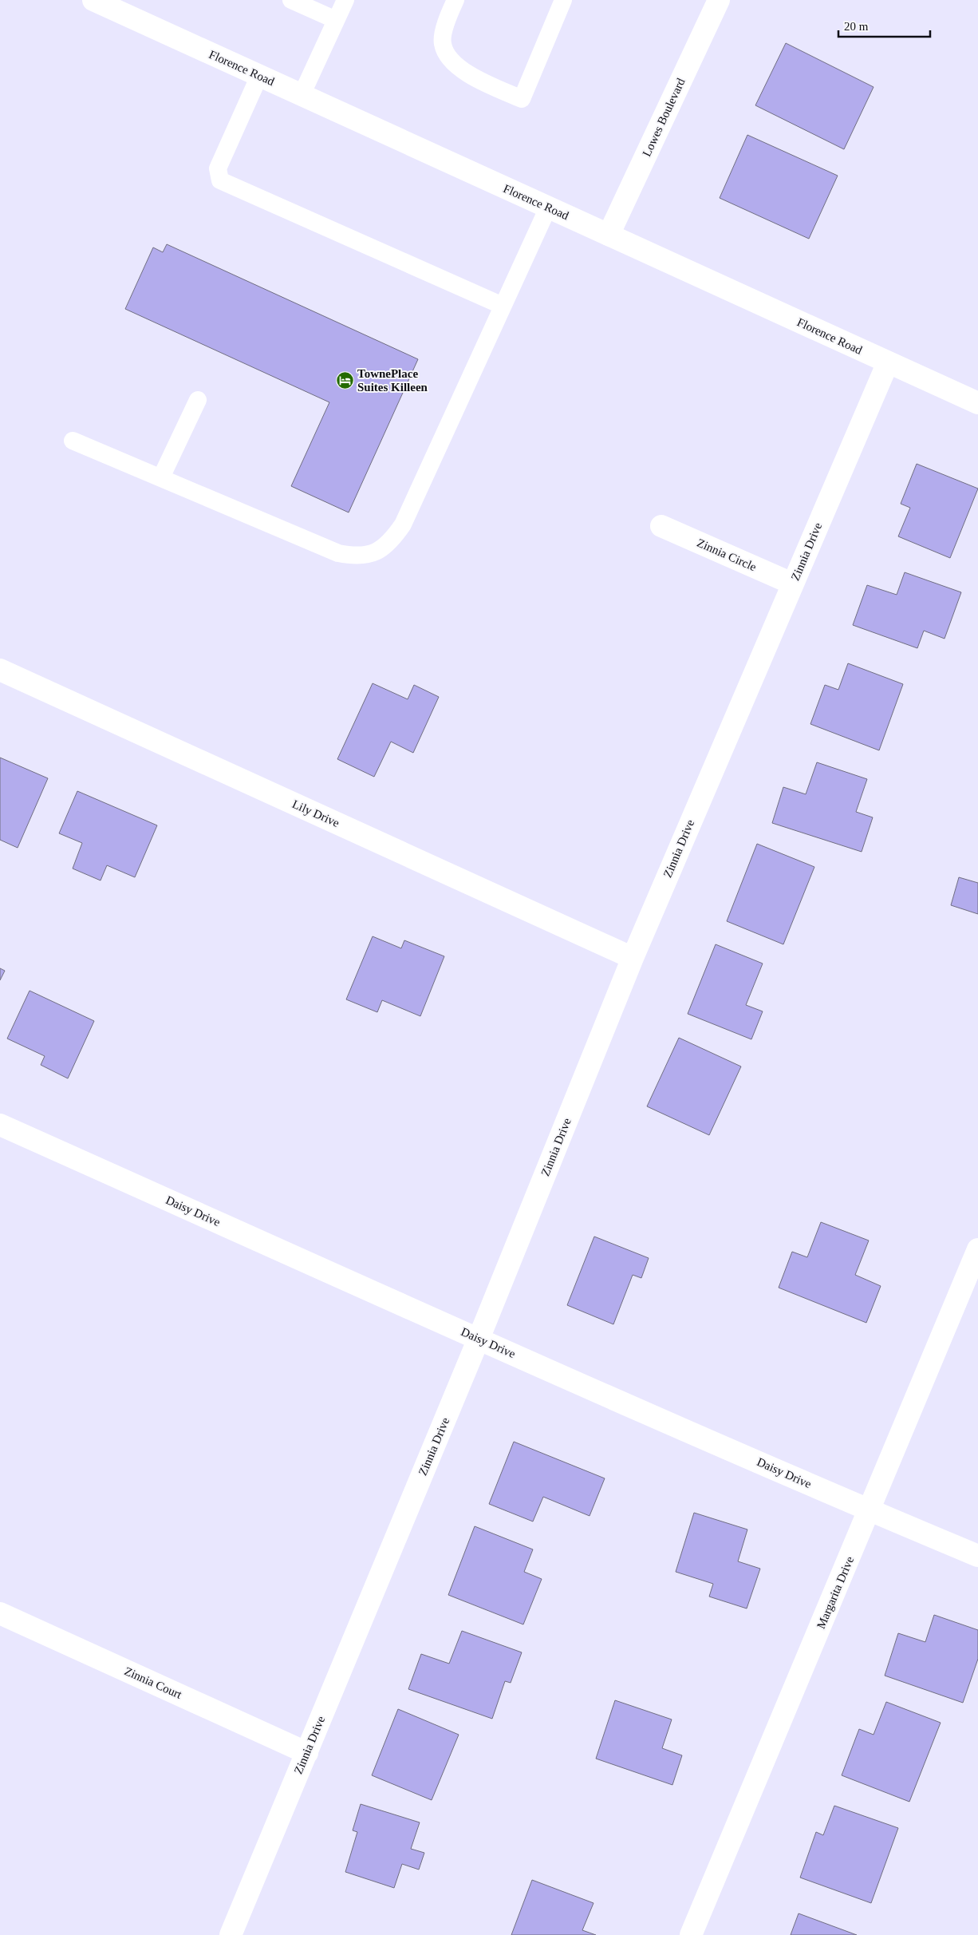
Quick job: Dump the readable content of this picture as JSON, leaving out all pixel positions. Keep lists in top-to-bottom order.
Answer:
{
  "streets": {
    "street": [
      "Florence Road",
      "Lowes Boulevard",
      "Zinnia Drive",
      "Zinnia Circle",
      "Lily Drive",
      "Daisy Drive",
      "Margarita Drive",
      "Zinnia Court"
    ]
  },
  "crossings": [
    ["Florence Road", "Lowes Boulevard"],
    ["Florence Road", "Zinnia Drive"],
    ["Zinnia Drive", "Zinnia Circle"],
    ["Zinnia Drive", "Lily Drive"],
    ["Zinnia Drive", "Daisy Drive"],
    ["Zinnia Drive", "Zinnia Court"],
    ["Daisy Drive", "Margarita Drive"]
  ],
  "places": {
    "hotel": ["TownePlace Suites Killeen"]
  },
  "scale_bar": "20 m"
}
